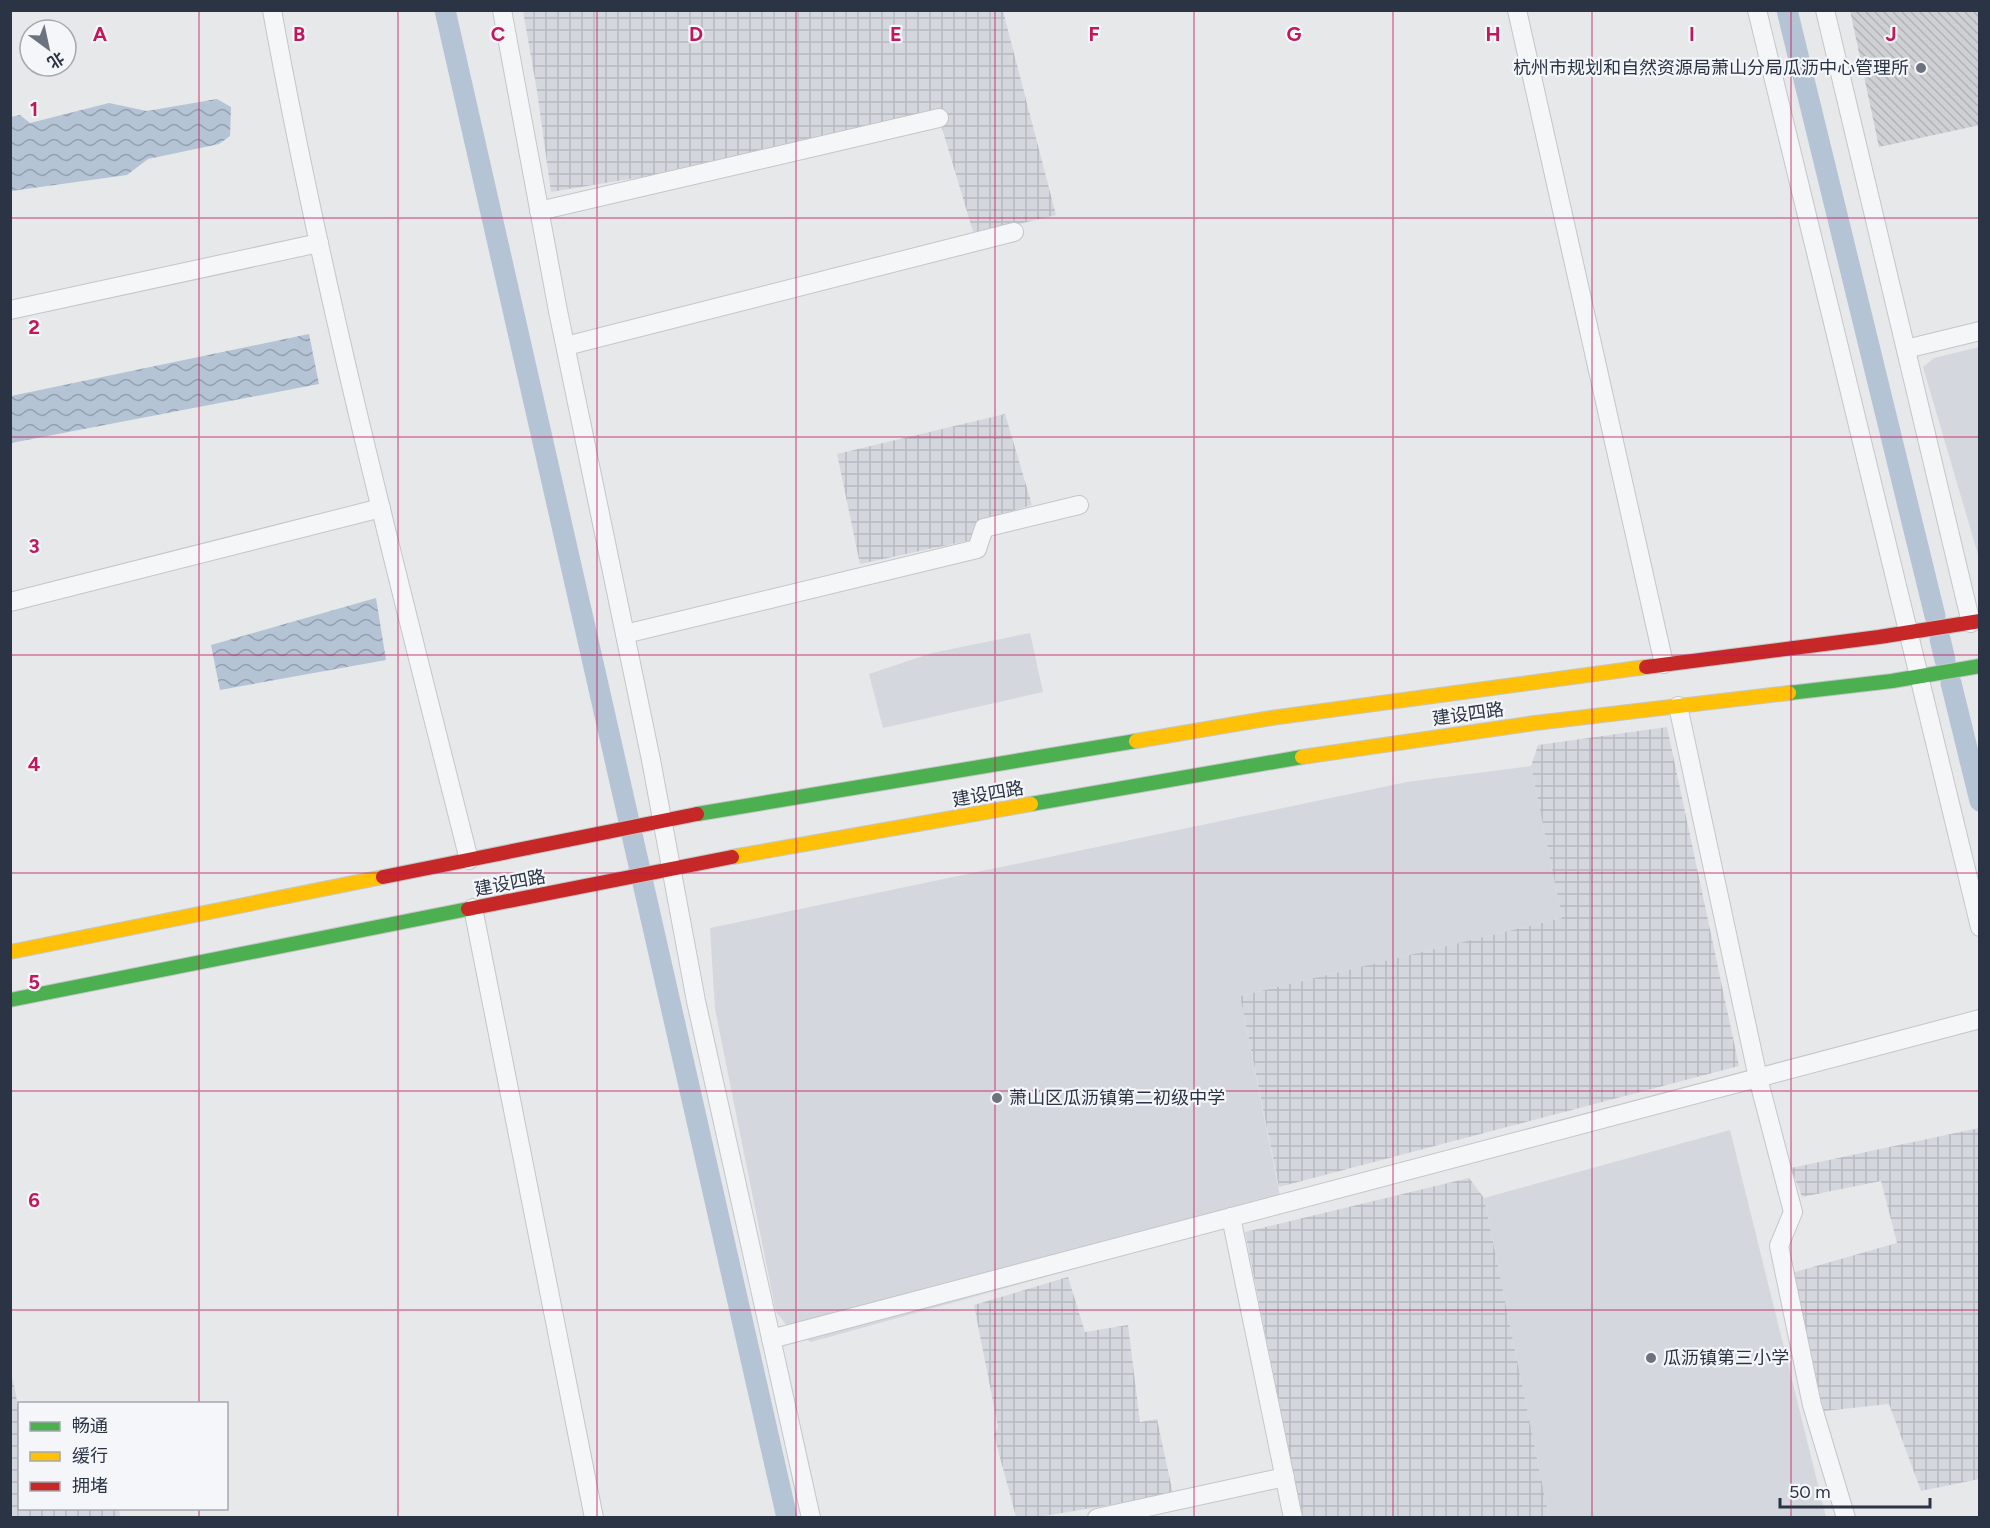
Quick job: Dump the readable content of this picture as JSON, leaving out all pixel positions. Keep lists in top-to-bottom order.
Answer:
{
  "streets": {
    "main road": ["建设四路"]
  },
  "places": ["杭州市规划和自然资源局萧山分局瓜沥中心管理所", "萧山区瓜沥镇第二初级中学", "瓜沥镇第三小学"],
  "legend": ["畅通", "缓行", "拥堵"],
  "scale_bar": "50 m",
  "north": "bottom right",
  "grid": {
    "columns": [
      "A",
      "B",
      "C",
      "D",
      "E",
      "F",
      "G",
      "H",
      "I",
      "J"
    ],
    "rows": [
      "1",
      "2",
      "3",
      "4",
      "5",
      "6"
    ]
  }
}
